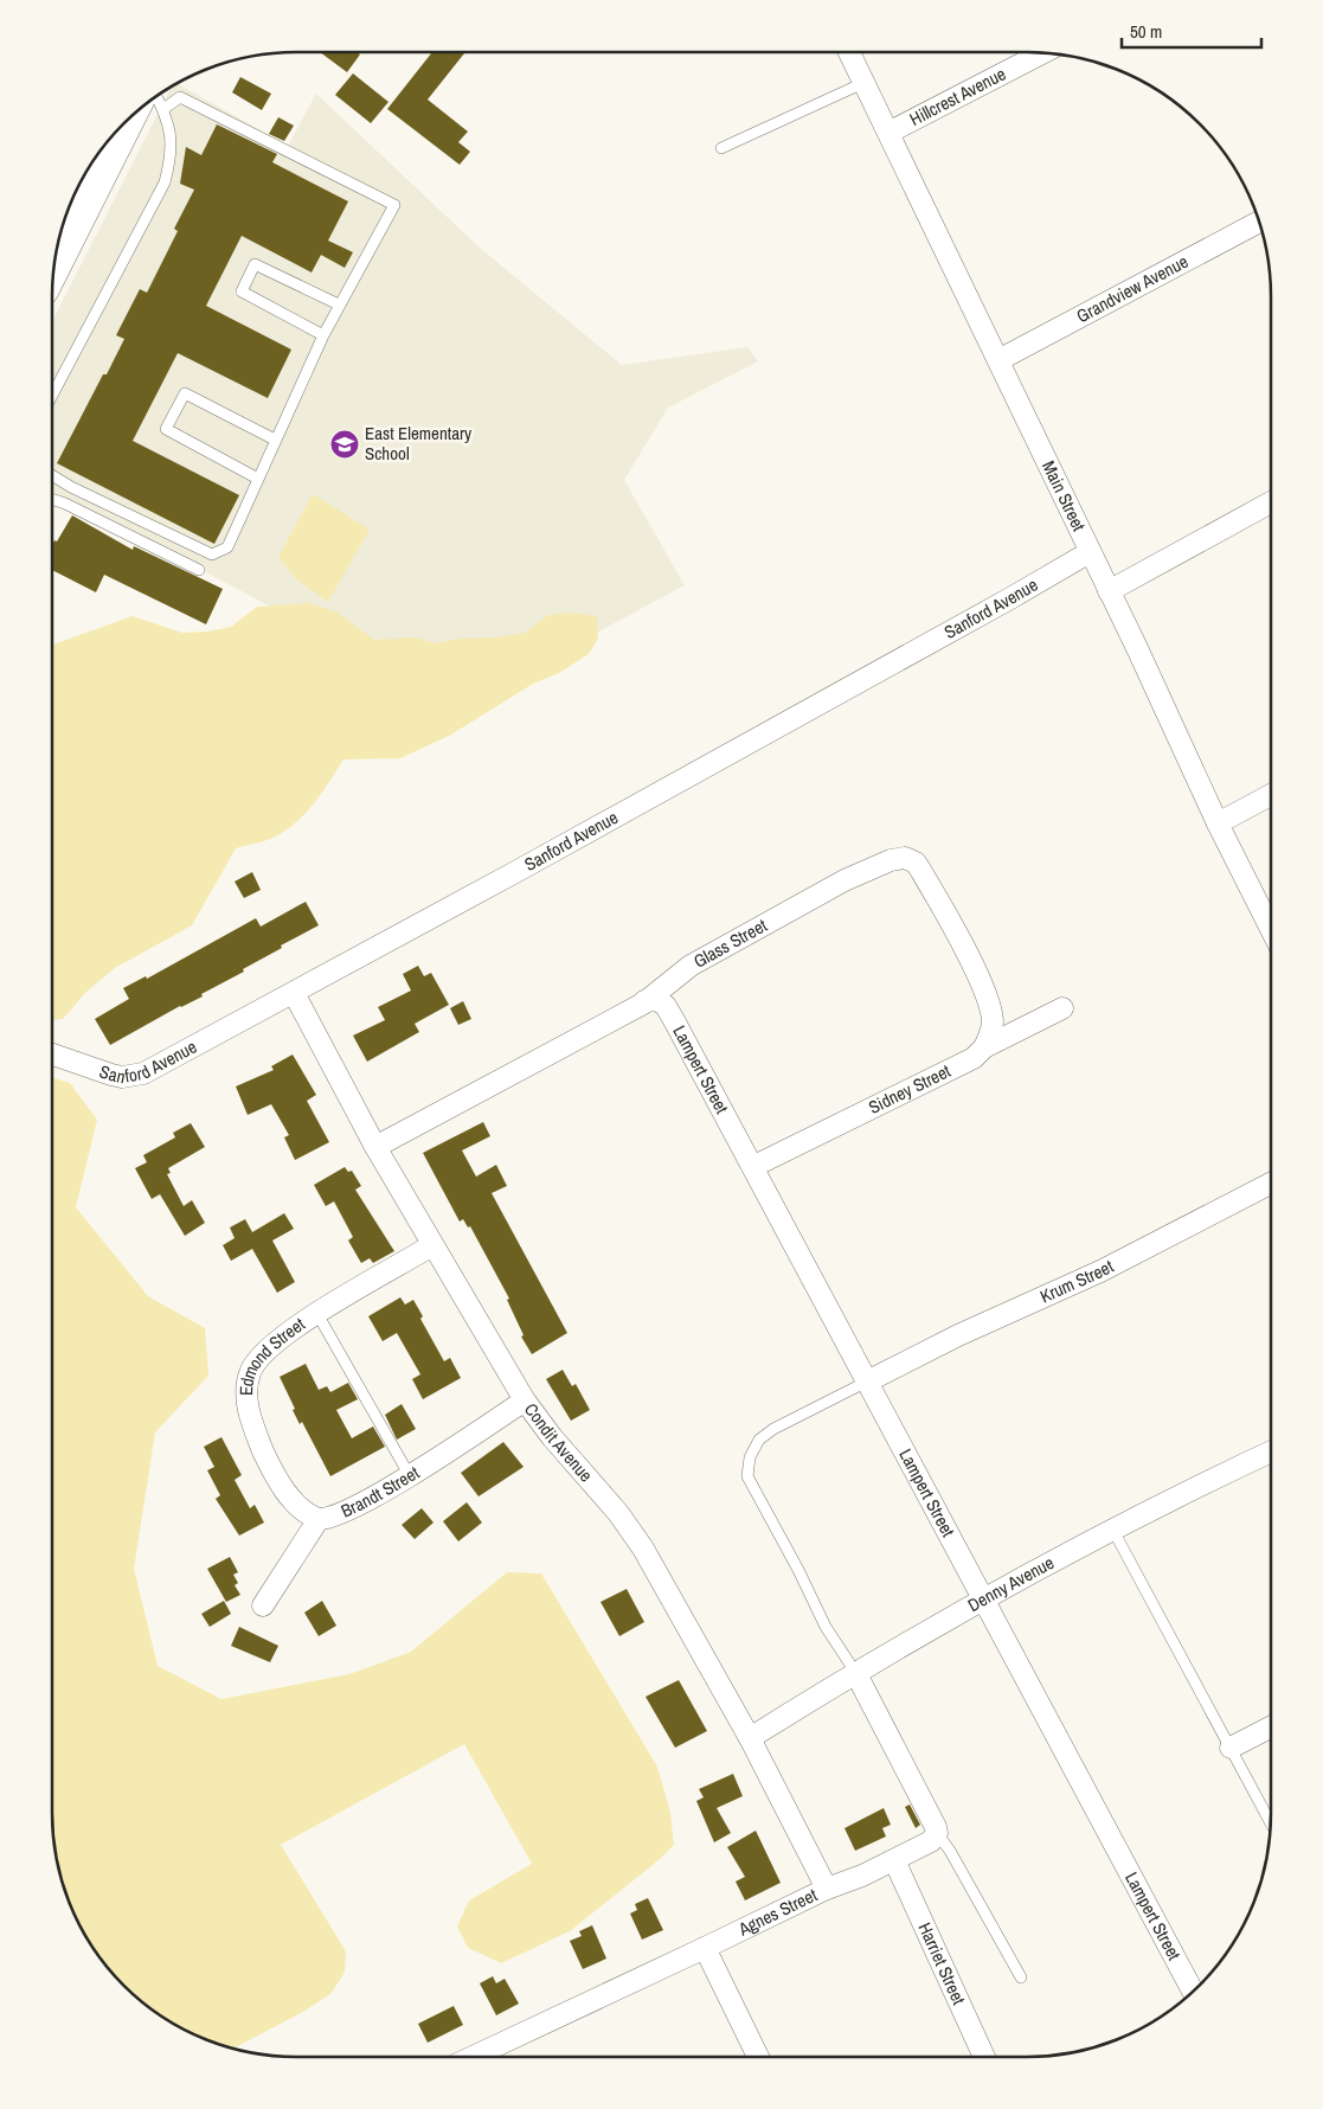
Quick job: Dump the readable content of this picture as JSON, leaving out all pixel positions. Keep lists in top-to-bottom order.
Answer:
{
  "streets": {
    "street": [
      "Hillcrest Avenue",
      "Grandview Avenue",
      "Main Street",
      "Sanford Avenue",
      "Glass Street",
      "Lampert Street",
      "Sidney Street",
      "Krum Street",
      "Edmond Street",
      "Condit Avenue",
      "Brandt Street",
      "Denny Avenue",
      "Agnes Street",
      "Harriet Street"
    ]
  },
  "crossings": [
    ["Hillcrest Avenue", "Main Street"],
    ["Grandview Avenue", "Main Street"],
    ["Main Street", "Sanford Avenue"],
    ["Sanford Avenue", "Condit Avenue"],
    ["Glass Street", "Lampert Street"],
    ["Glass Street", "Sidney Street"],
    ["Glass Street", "Condit Avenue"],
    ["Lampert Street", "Sidney Street"],
    ["Lampert Street", "Krum Street"],
    ["Lampert Street", "Denny Avenue"],
    ["Edmond Street", "Condit Avenue"],
    ["Edmond Street", "Brandt Street"],
    ["Condit Avenue", "Brandt Street"],
    ["Condit Avenue", "Denny Avenue"],
    ["Condit Avenue", "Agnes Street"],
    ["Agnes Street", "Harriet Street"]
  ],
  "places": {
    "school or university": ["East Elementary School"]
  },
  "scale_bar": "50 m"
}
